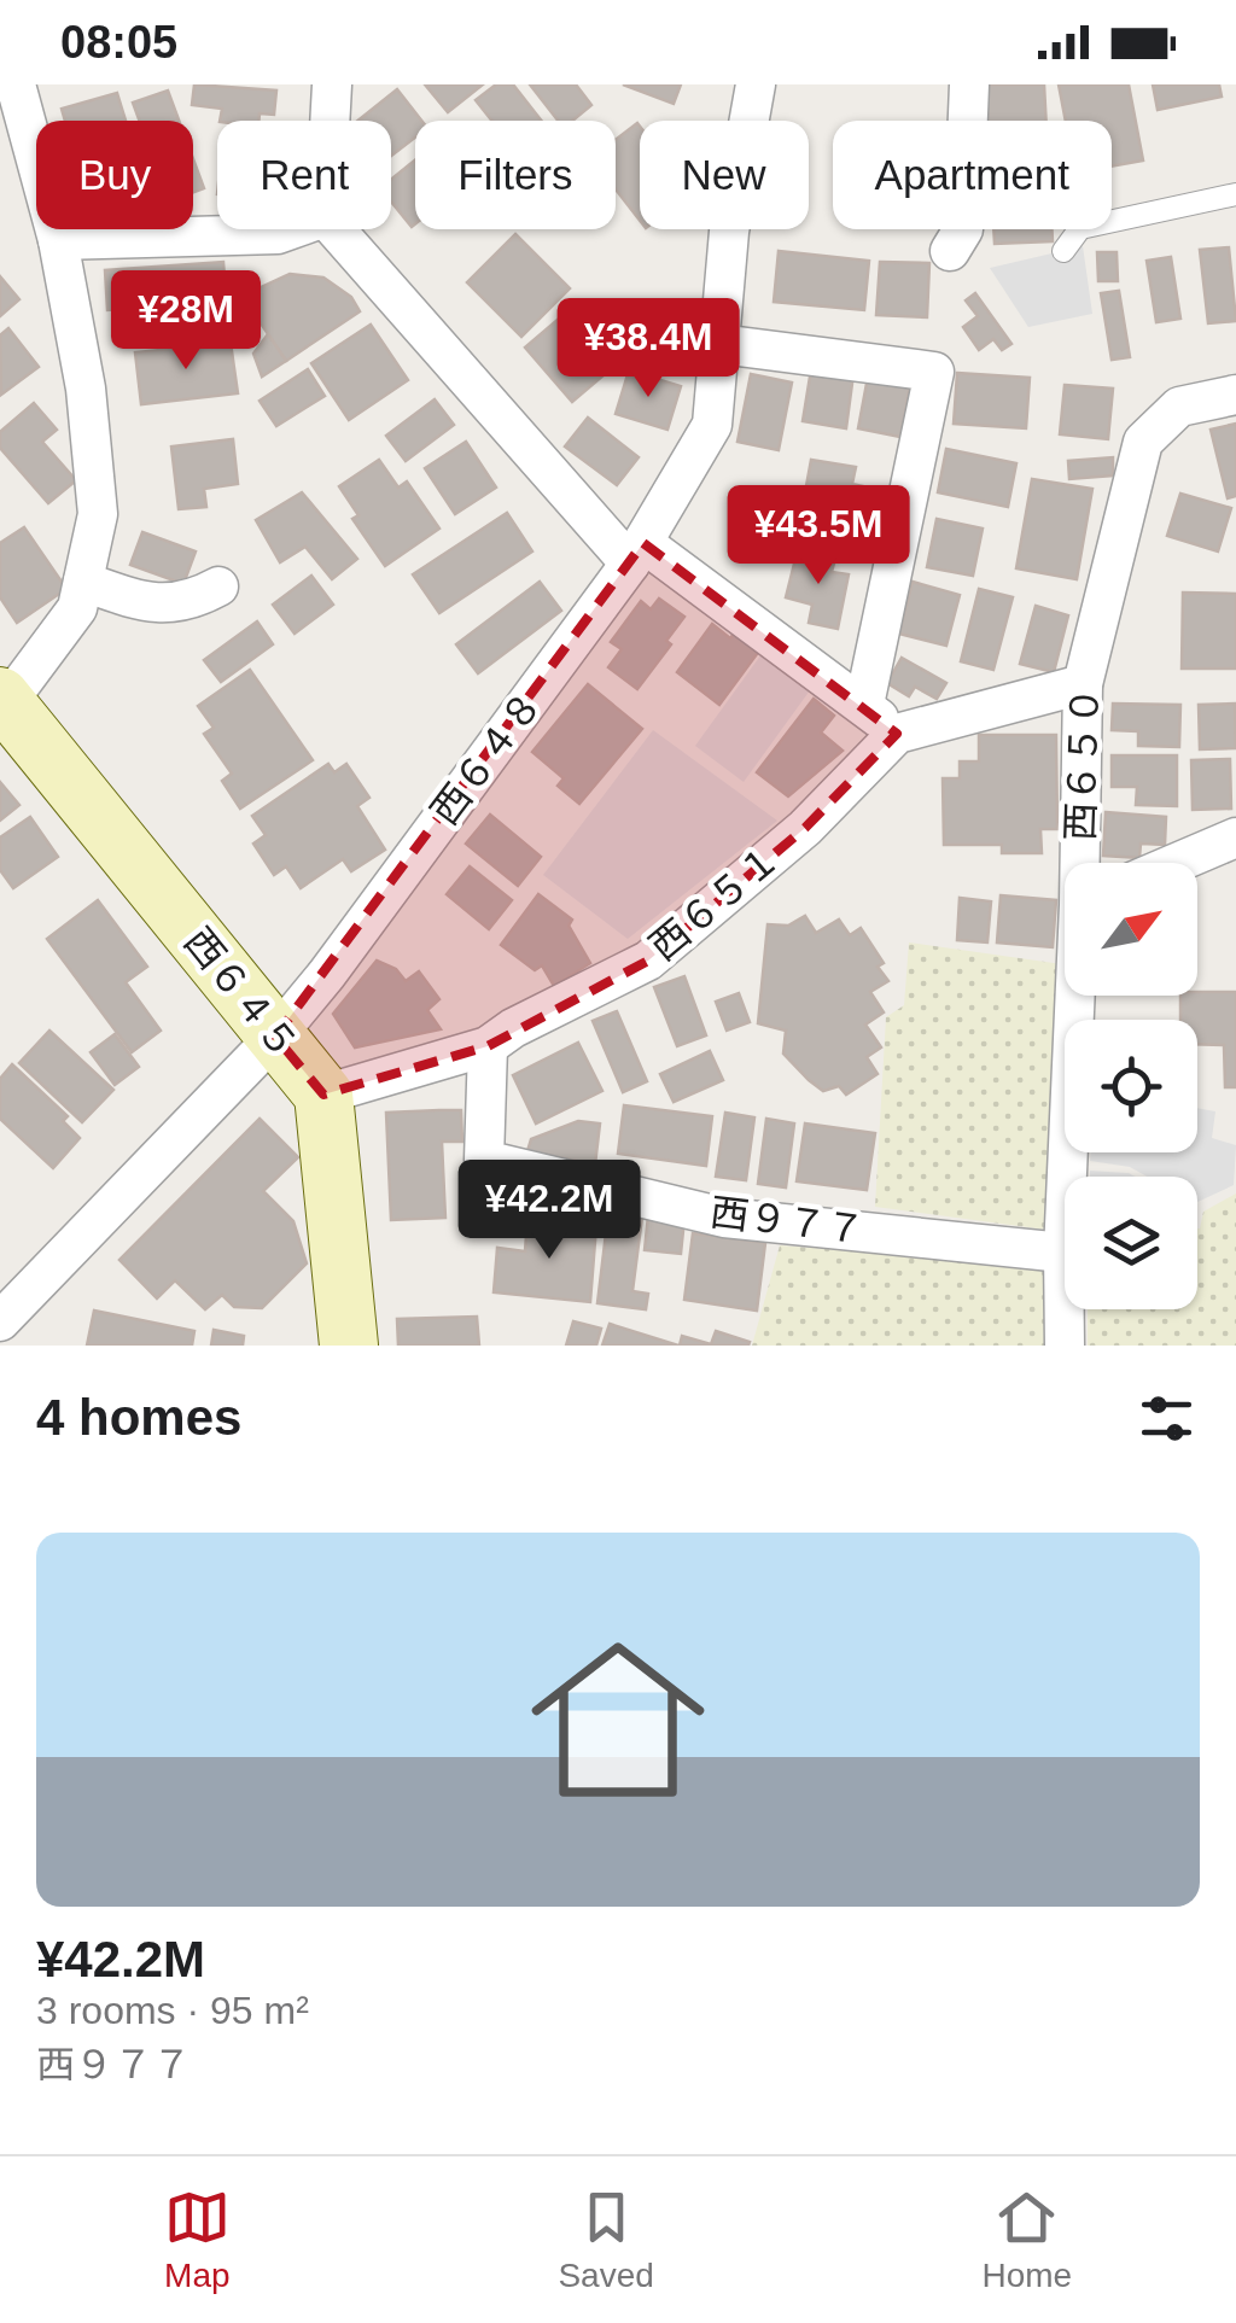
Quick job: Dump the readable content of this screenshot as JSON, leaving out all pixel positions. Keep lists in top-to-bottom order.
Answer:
{
  "streets": {
    "street": [
      "西６４８",
      "西６５０",
      "西６５１",
      "西６４５",
      "西９７７"
    ]
  },
  "crossings": [
    ["西６４８", "西６４５"],
    ["西６５０", "西９７７"],
    ["西６５１", "西６４５"],
    ["西６５１", "西９７７"]
  ],
  "north": "top right",
  "page": {
    "status": "08:05",
    "chip": [
      "Buy",
      "Rent",
      "Filters",
      "New",
      "Apartment"
    ],
    "price": [
      "¥28M",
      "¥38.4M",
      "¥43.5M",
      "¥42.2M"
    ],
    "heading": "4 homes",
    "list": [
      {
        "name": "¥42.2M",
        "note": "3 rooms · 95 m² · 西９７７"
      }
    ],
    "tabs": ["Map", "Saved", "Home"]
  }
}
